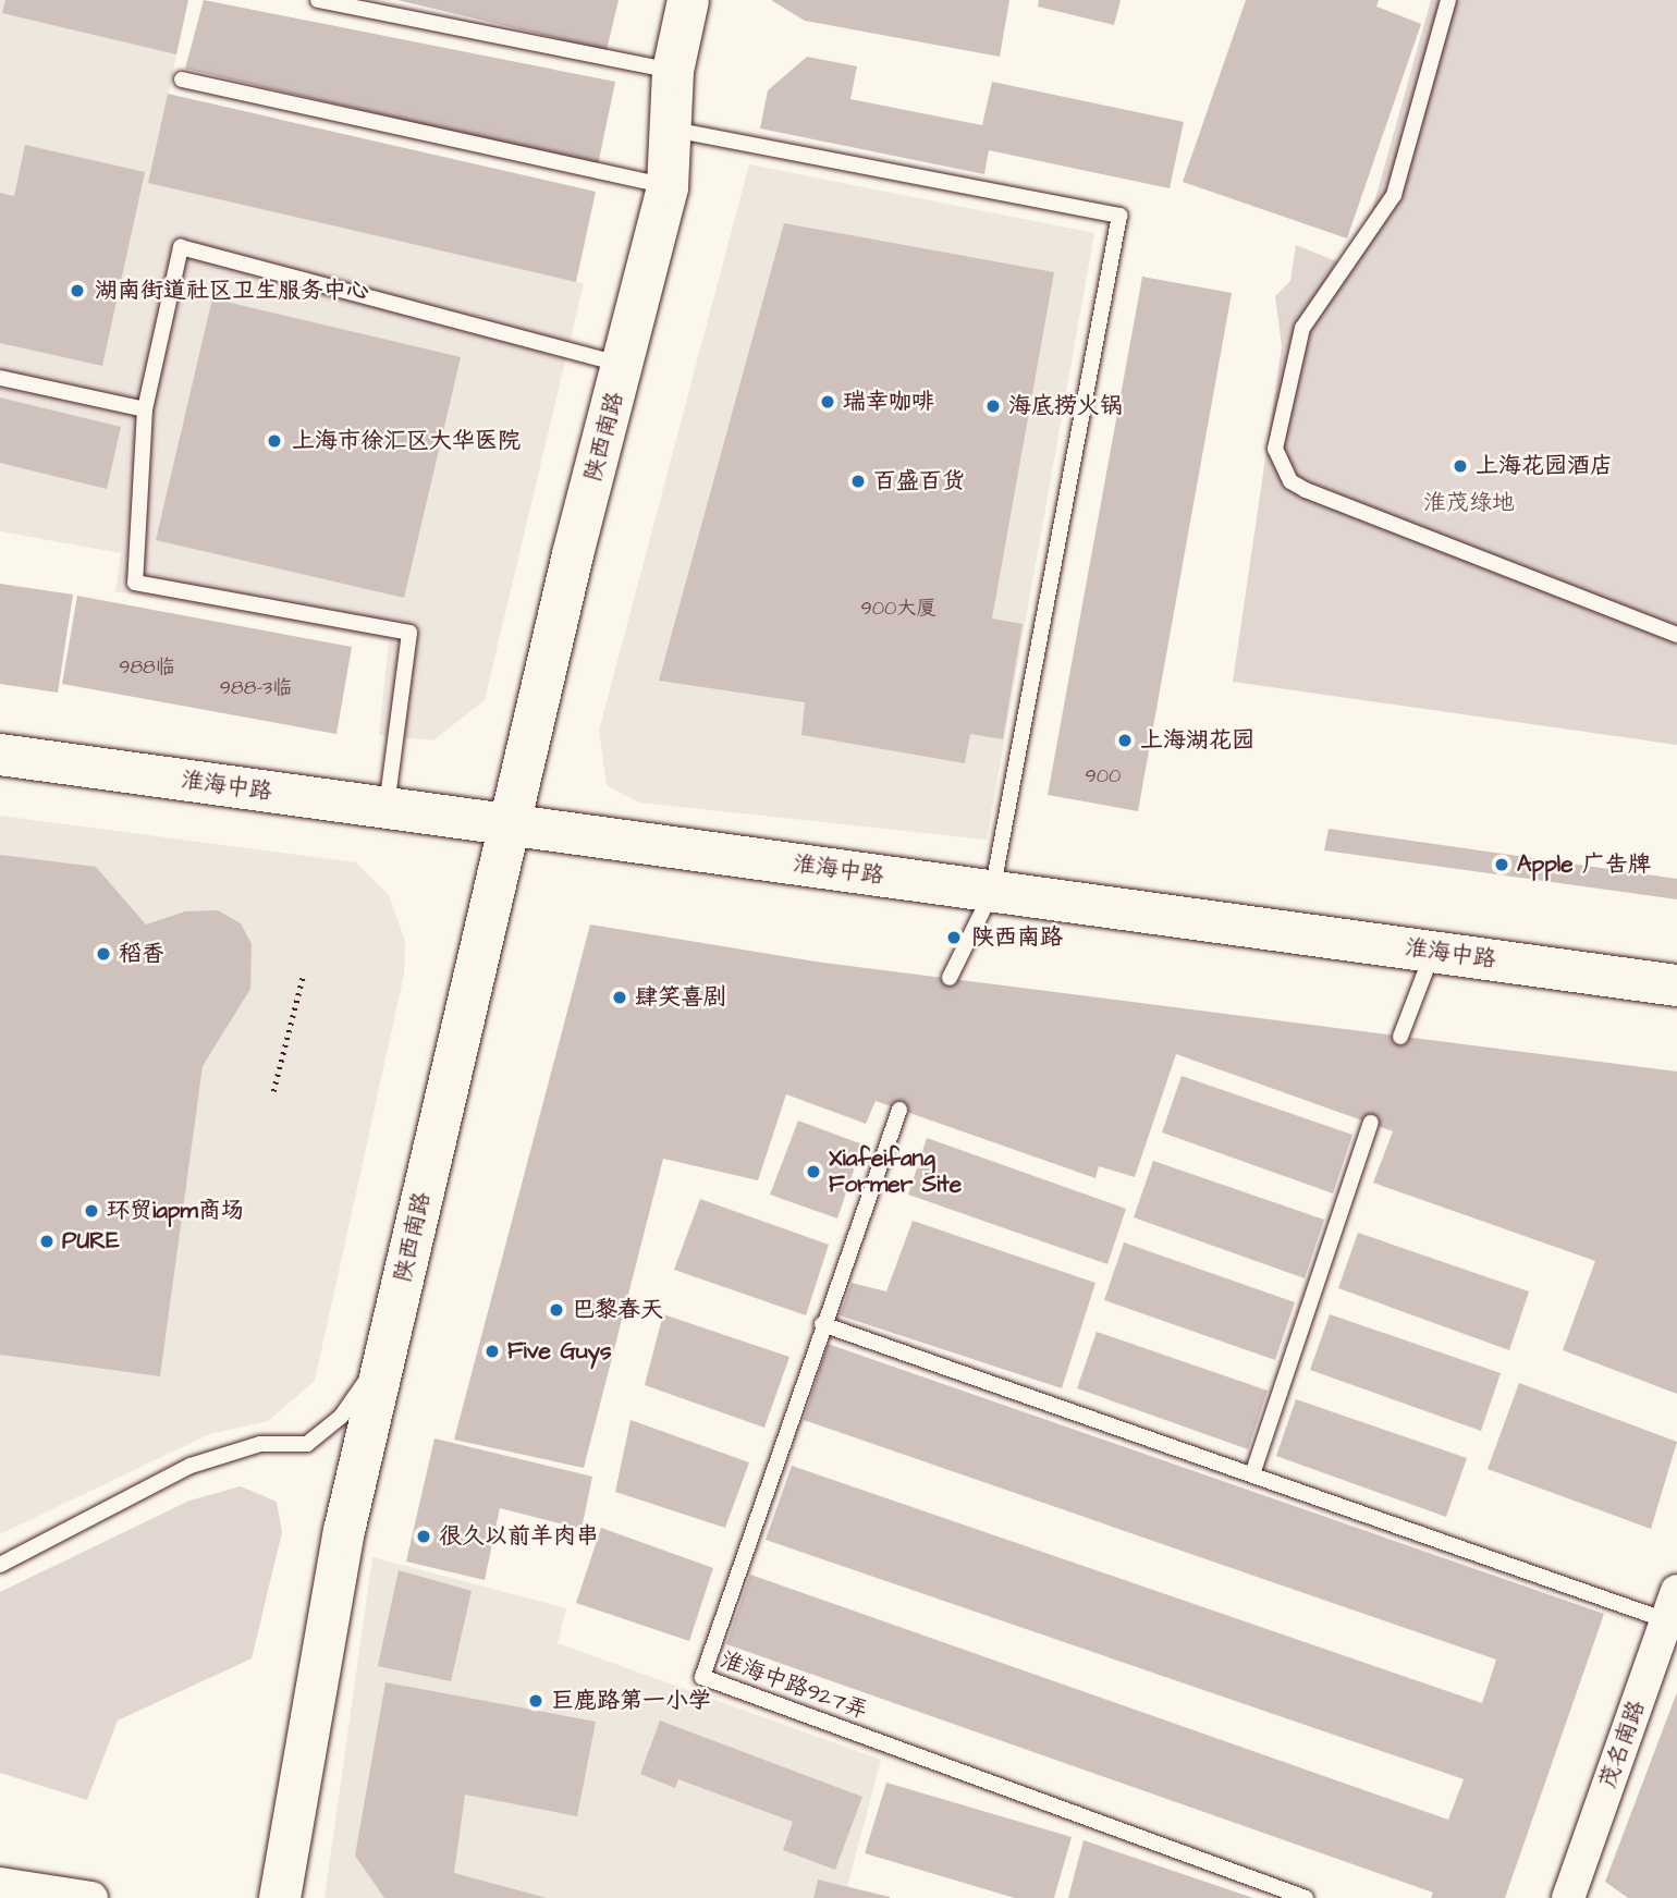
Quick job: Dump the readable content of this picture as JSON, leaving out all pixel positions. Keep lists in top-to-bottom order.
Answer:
{
  "streets": {
    "main road": ["陕西南路", "淮海中路"],
    "street": ["茂名南路"],
    "lane": ["淮海中路927弄"]
  },
  "crossings": [
    ["陕西南路", "淮海中路"]
  ],
  "parks": ["淮茂绿地"],
  "places": [
    "湖南街道社区卫生服务中心",
    "瑞幸咖啡",
    "海底捞火锅",
    "上海市徐汇区大华医院",
    "上海花园酒店",
    "百盛百货",
    "上海湖花园",
    "Apple 广告牌",
    "陕西南路",
    "稻香",
    "肆笑喜剧",
    "Xiafeifang Former Site",
    "环贸iapm商场",
    "PURE",
    "巴黎春天",
    "Five Guys",
    "很久以前羊肉串",
    "巨鹿路第一小学"
  ],
  "house_numbers": [
    "900大厦",
    "988临",
    "988-3临",
    "900"
  ]
}
